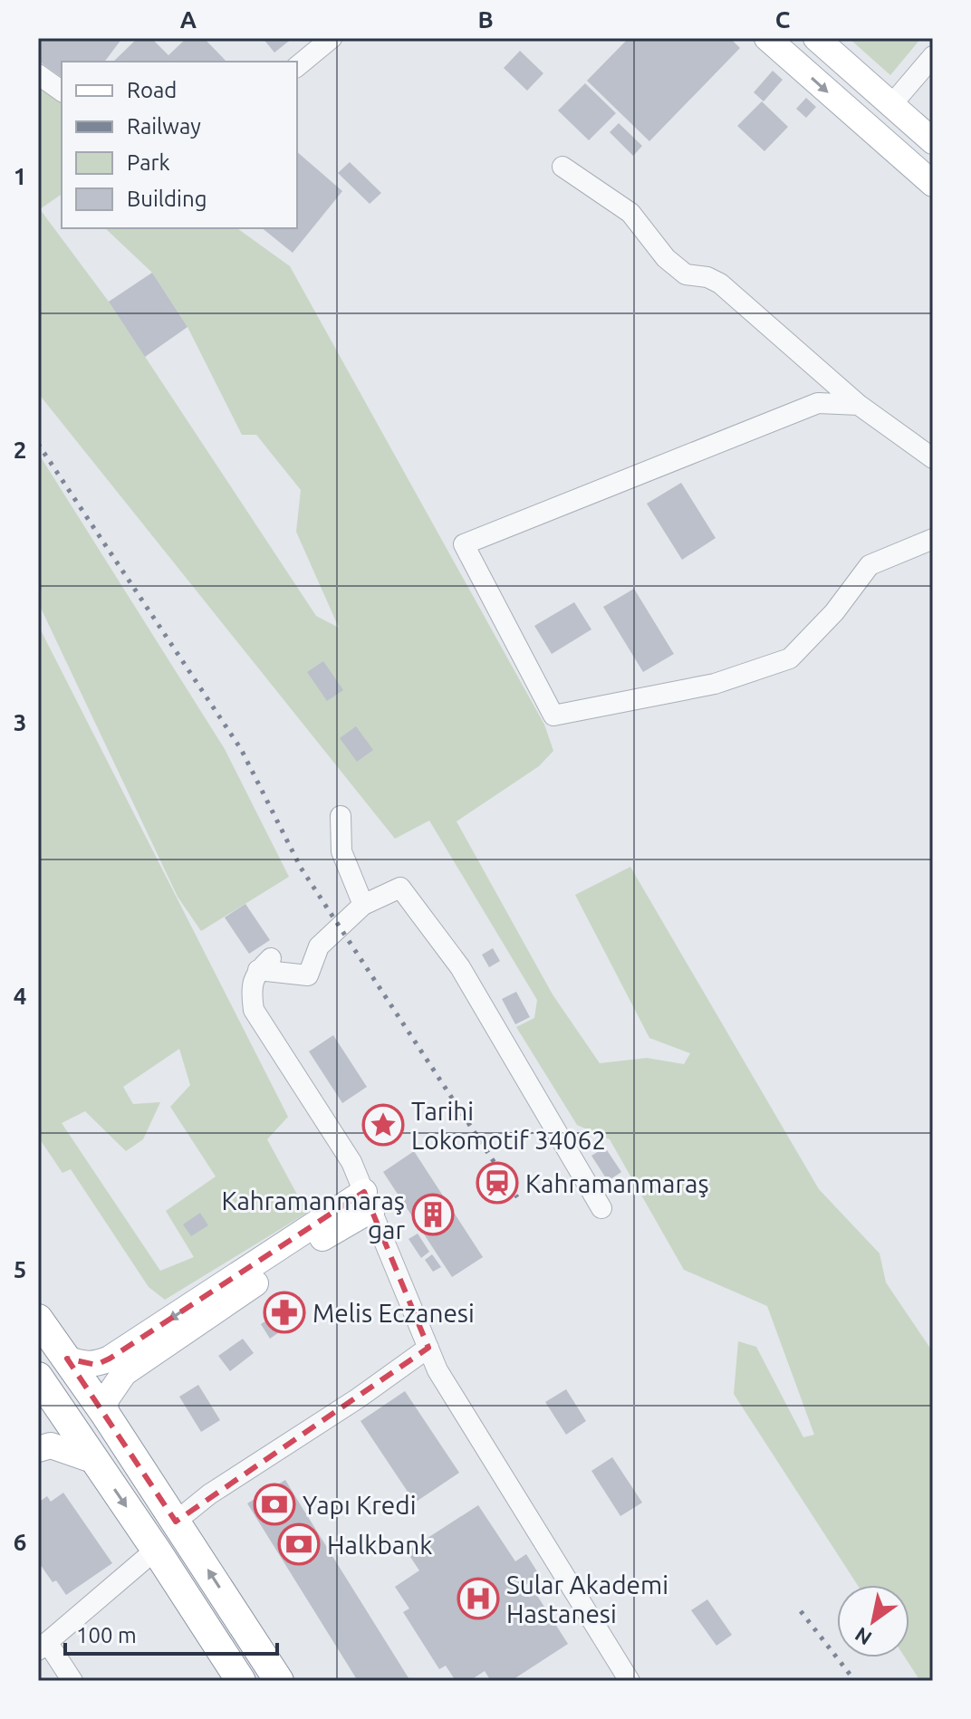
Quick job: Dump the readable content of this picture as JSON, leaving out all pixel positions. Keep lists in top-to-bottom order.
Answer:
{
  "places": {
    "place": ["Tarihi Lokomotif 34062"],
    "station": ["Kahramanmaraş"],
    "building": ["Kahramanmaraş gar"],
    "pharmacy": ["Melis Eczanesi"],
    "bank": ["Yapı Kredi", "Halkbank"],
    "hospital": ["Sular Akademi Hastanesi"]
  },
  "legend": [
    "Road",
    "Railway",
    "Park",
    "Building"
  ],
  "scale_bar": "100 m",
  "north": "bottom left",
  "grid": {
    "columns": ["A", "B", "C"],
    "rows": [
      "1",
      "2",
      "3",
      "4",
      "5",
      "6"
    ]
  }
}
